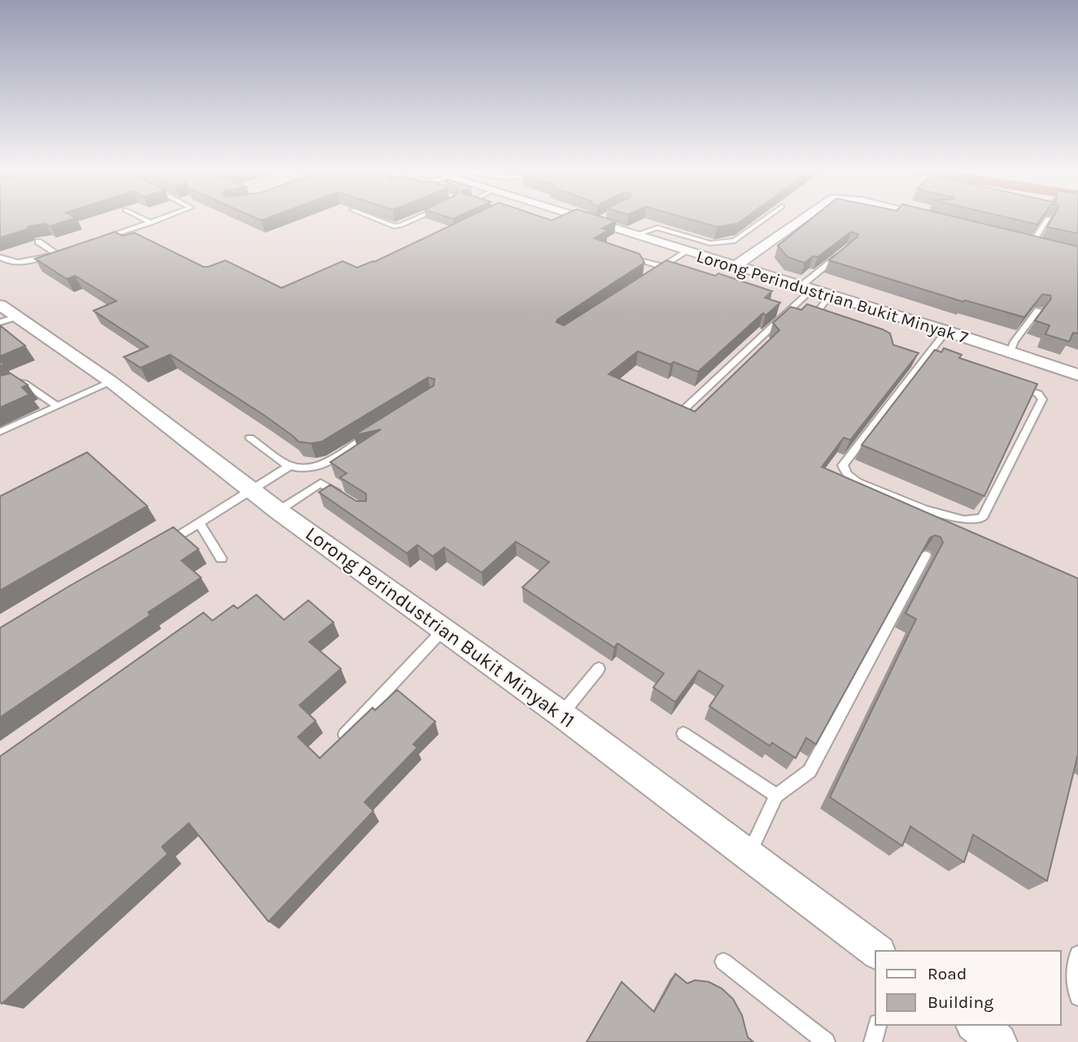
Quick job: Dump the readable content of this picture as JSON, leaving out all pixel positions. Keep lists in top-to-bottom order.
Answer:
{
  "streets": {
    "street": ["Lorong Perindustrian Bukit Minyak 7", "Lorong Perindustrian Bukit Minyak 11"]
  },
  "legend": ["Road", "Building"]
}
